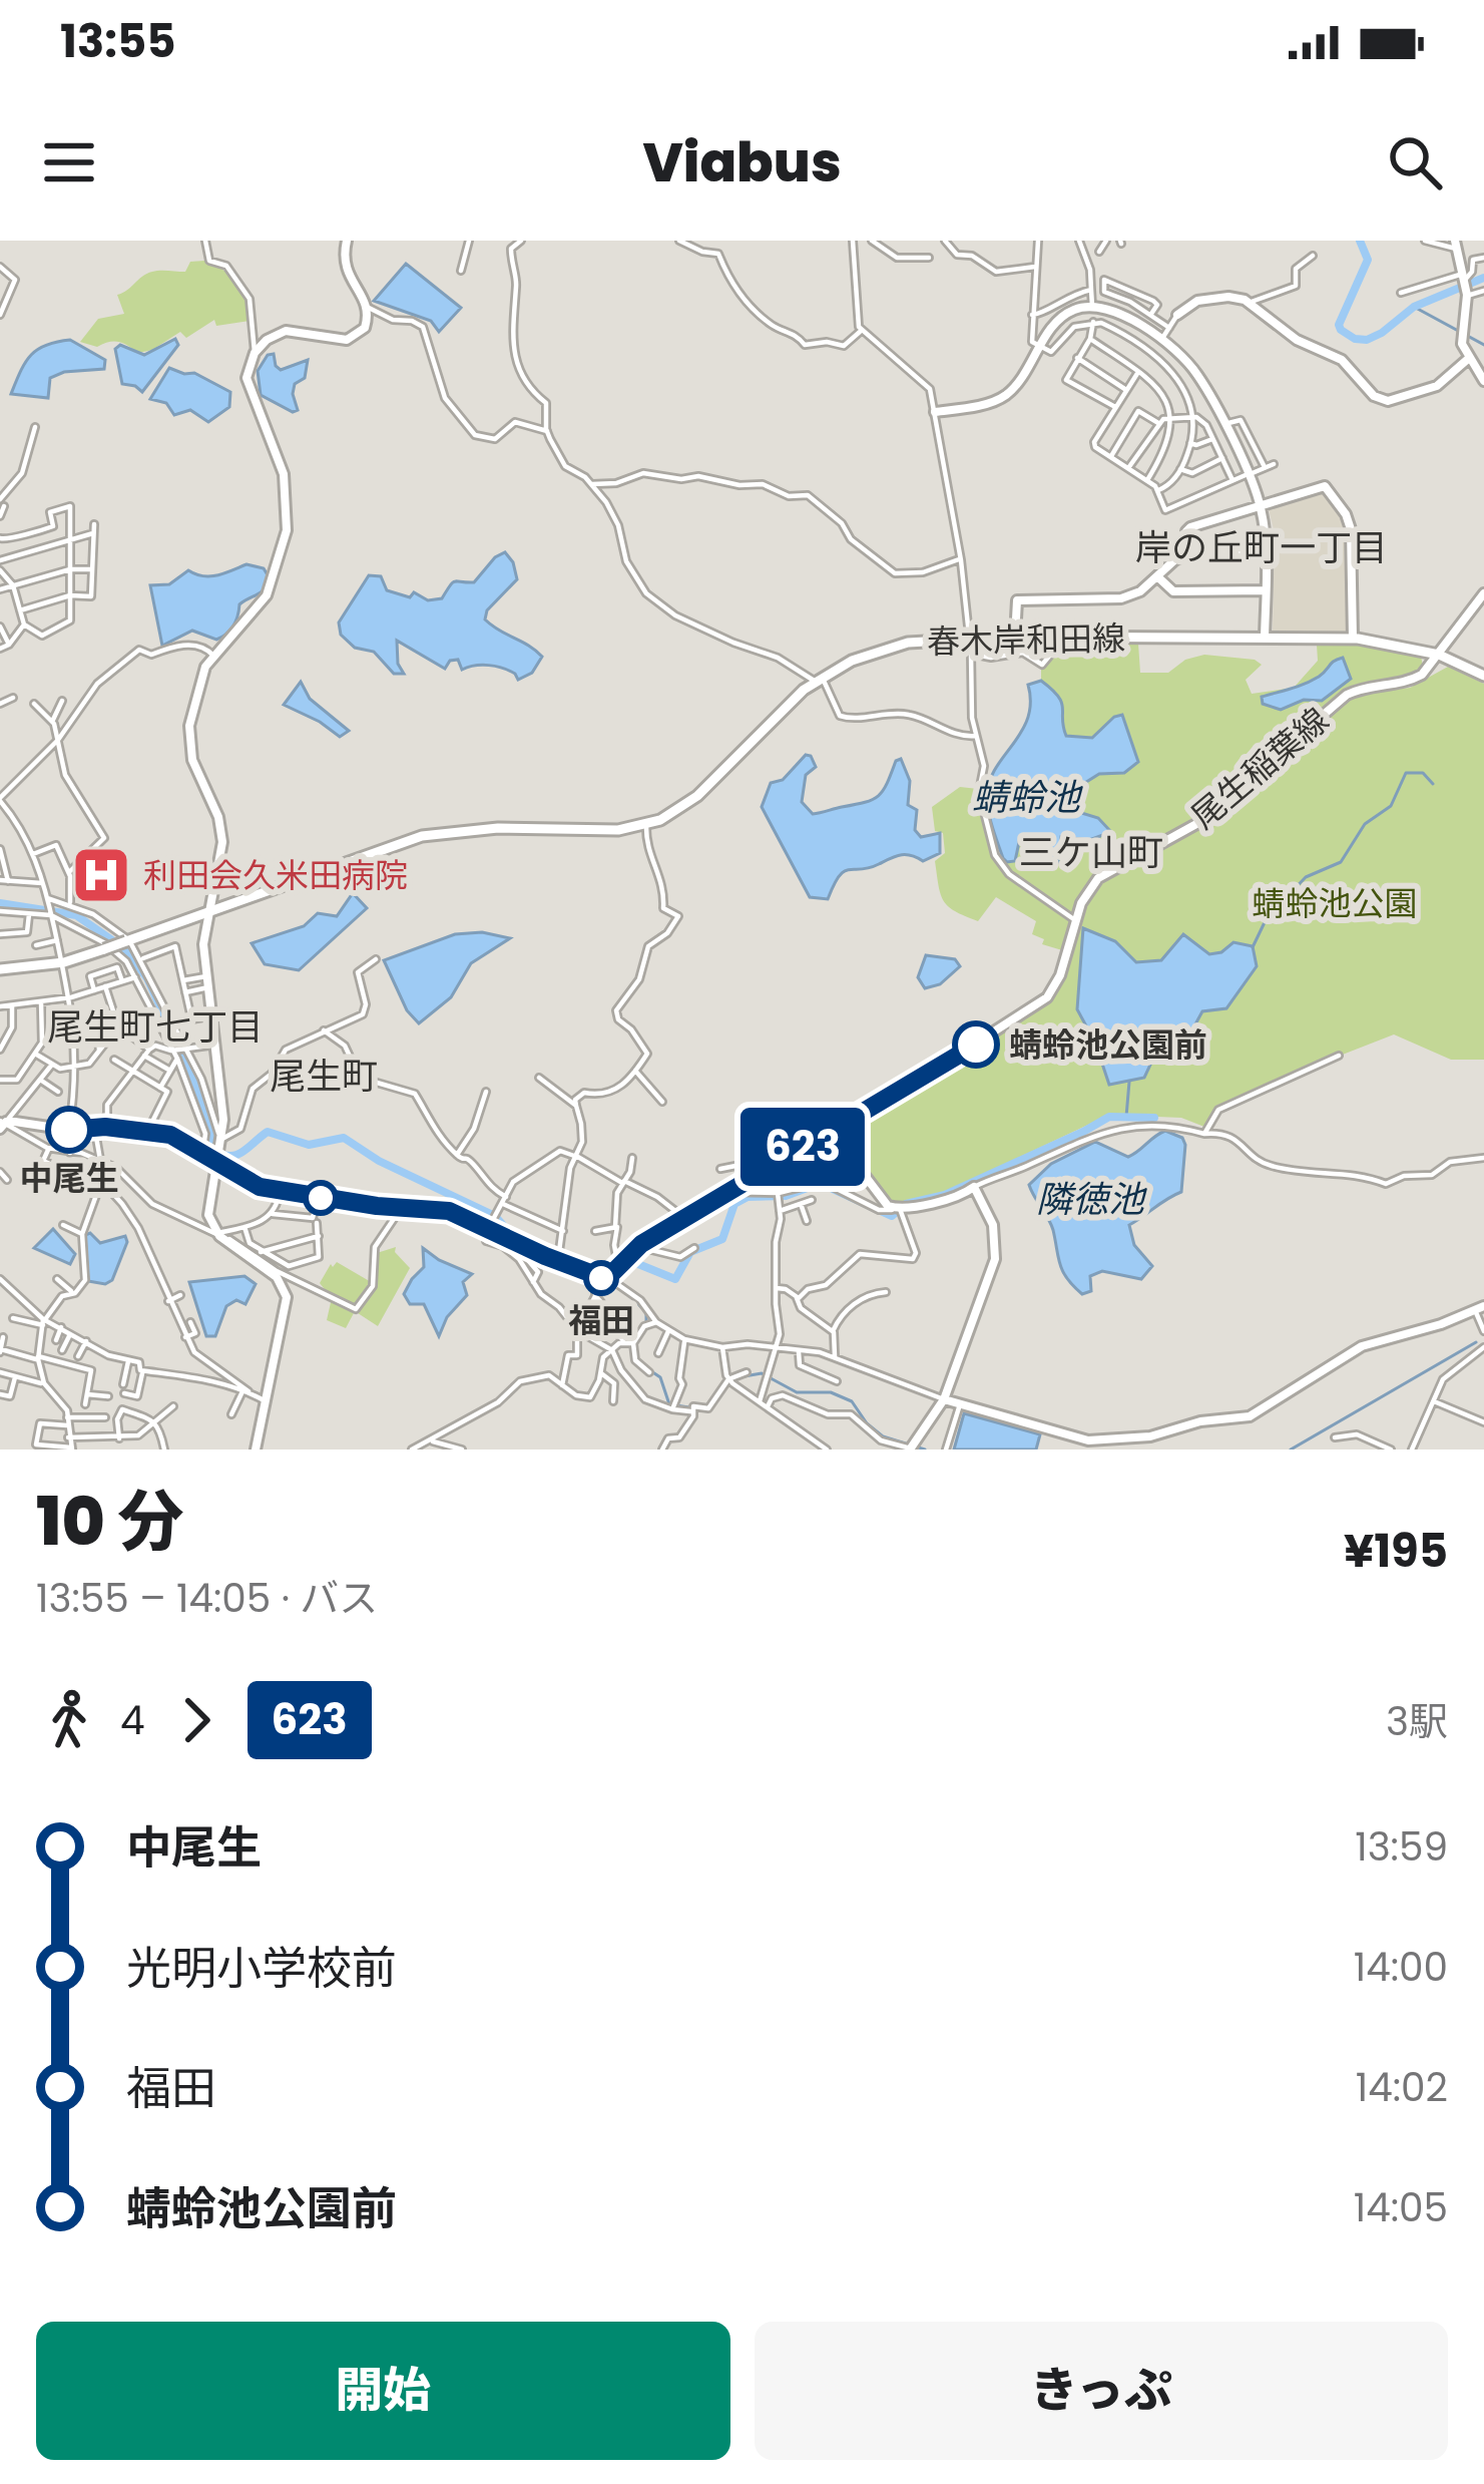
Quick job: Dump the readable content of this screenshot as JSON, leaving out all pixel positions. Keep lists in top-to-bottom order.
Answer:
{
  "streets": {
    "main road": ["春木岸和田線"],
    "street": ["尾生稲葉線"]
  },
  "crossings": [
    ["春木岸和田線", "尾生稲葉線"]
  ],
  "districts": [
    "岸の丘町一丁目",
    "三ケ山町",
    "尾生町七丁目",
    "尾生町"
  ],
  "water": ["蜻蛉池", "隣徳池"],
  "parks": ["蜻蛉池公園"],
  "places": {
    "hospital": ["利田会久米田病院"],
    "other": ["蜻蛉池公園前", "中尾生", "福田"]
  },
  "lines": ["bus line 623"],
  "page": {
    "status": "13:55",
    "header": "Viabus",
    "on_map": "623",
    "heading": ["10 分", "13:55 – 14:05 · バス", "¥195"],
    "legs": ["4", "623", "3駅"],
    "list": [
      {
        "name": "中尾生",
        "value": "13:59"
      },
      {
        "name": "光明小学校前",
        "value": "14:00"
      },
      {
        "name": "福田",
        "value": "14:02"
      },
      {
        "name": "蜻蛉池公園前",
        "value": "14:05"
      }
    ],
    "buttons": ["開始", "きっぷ"]
  }
}
